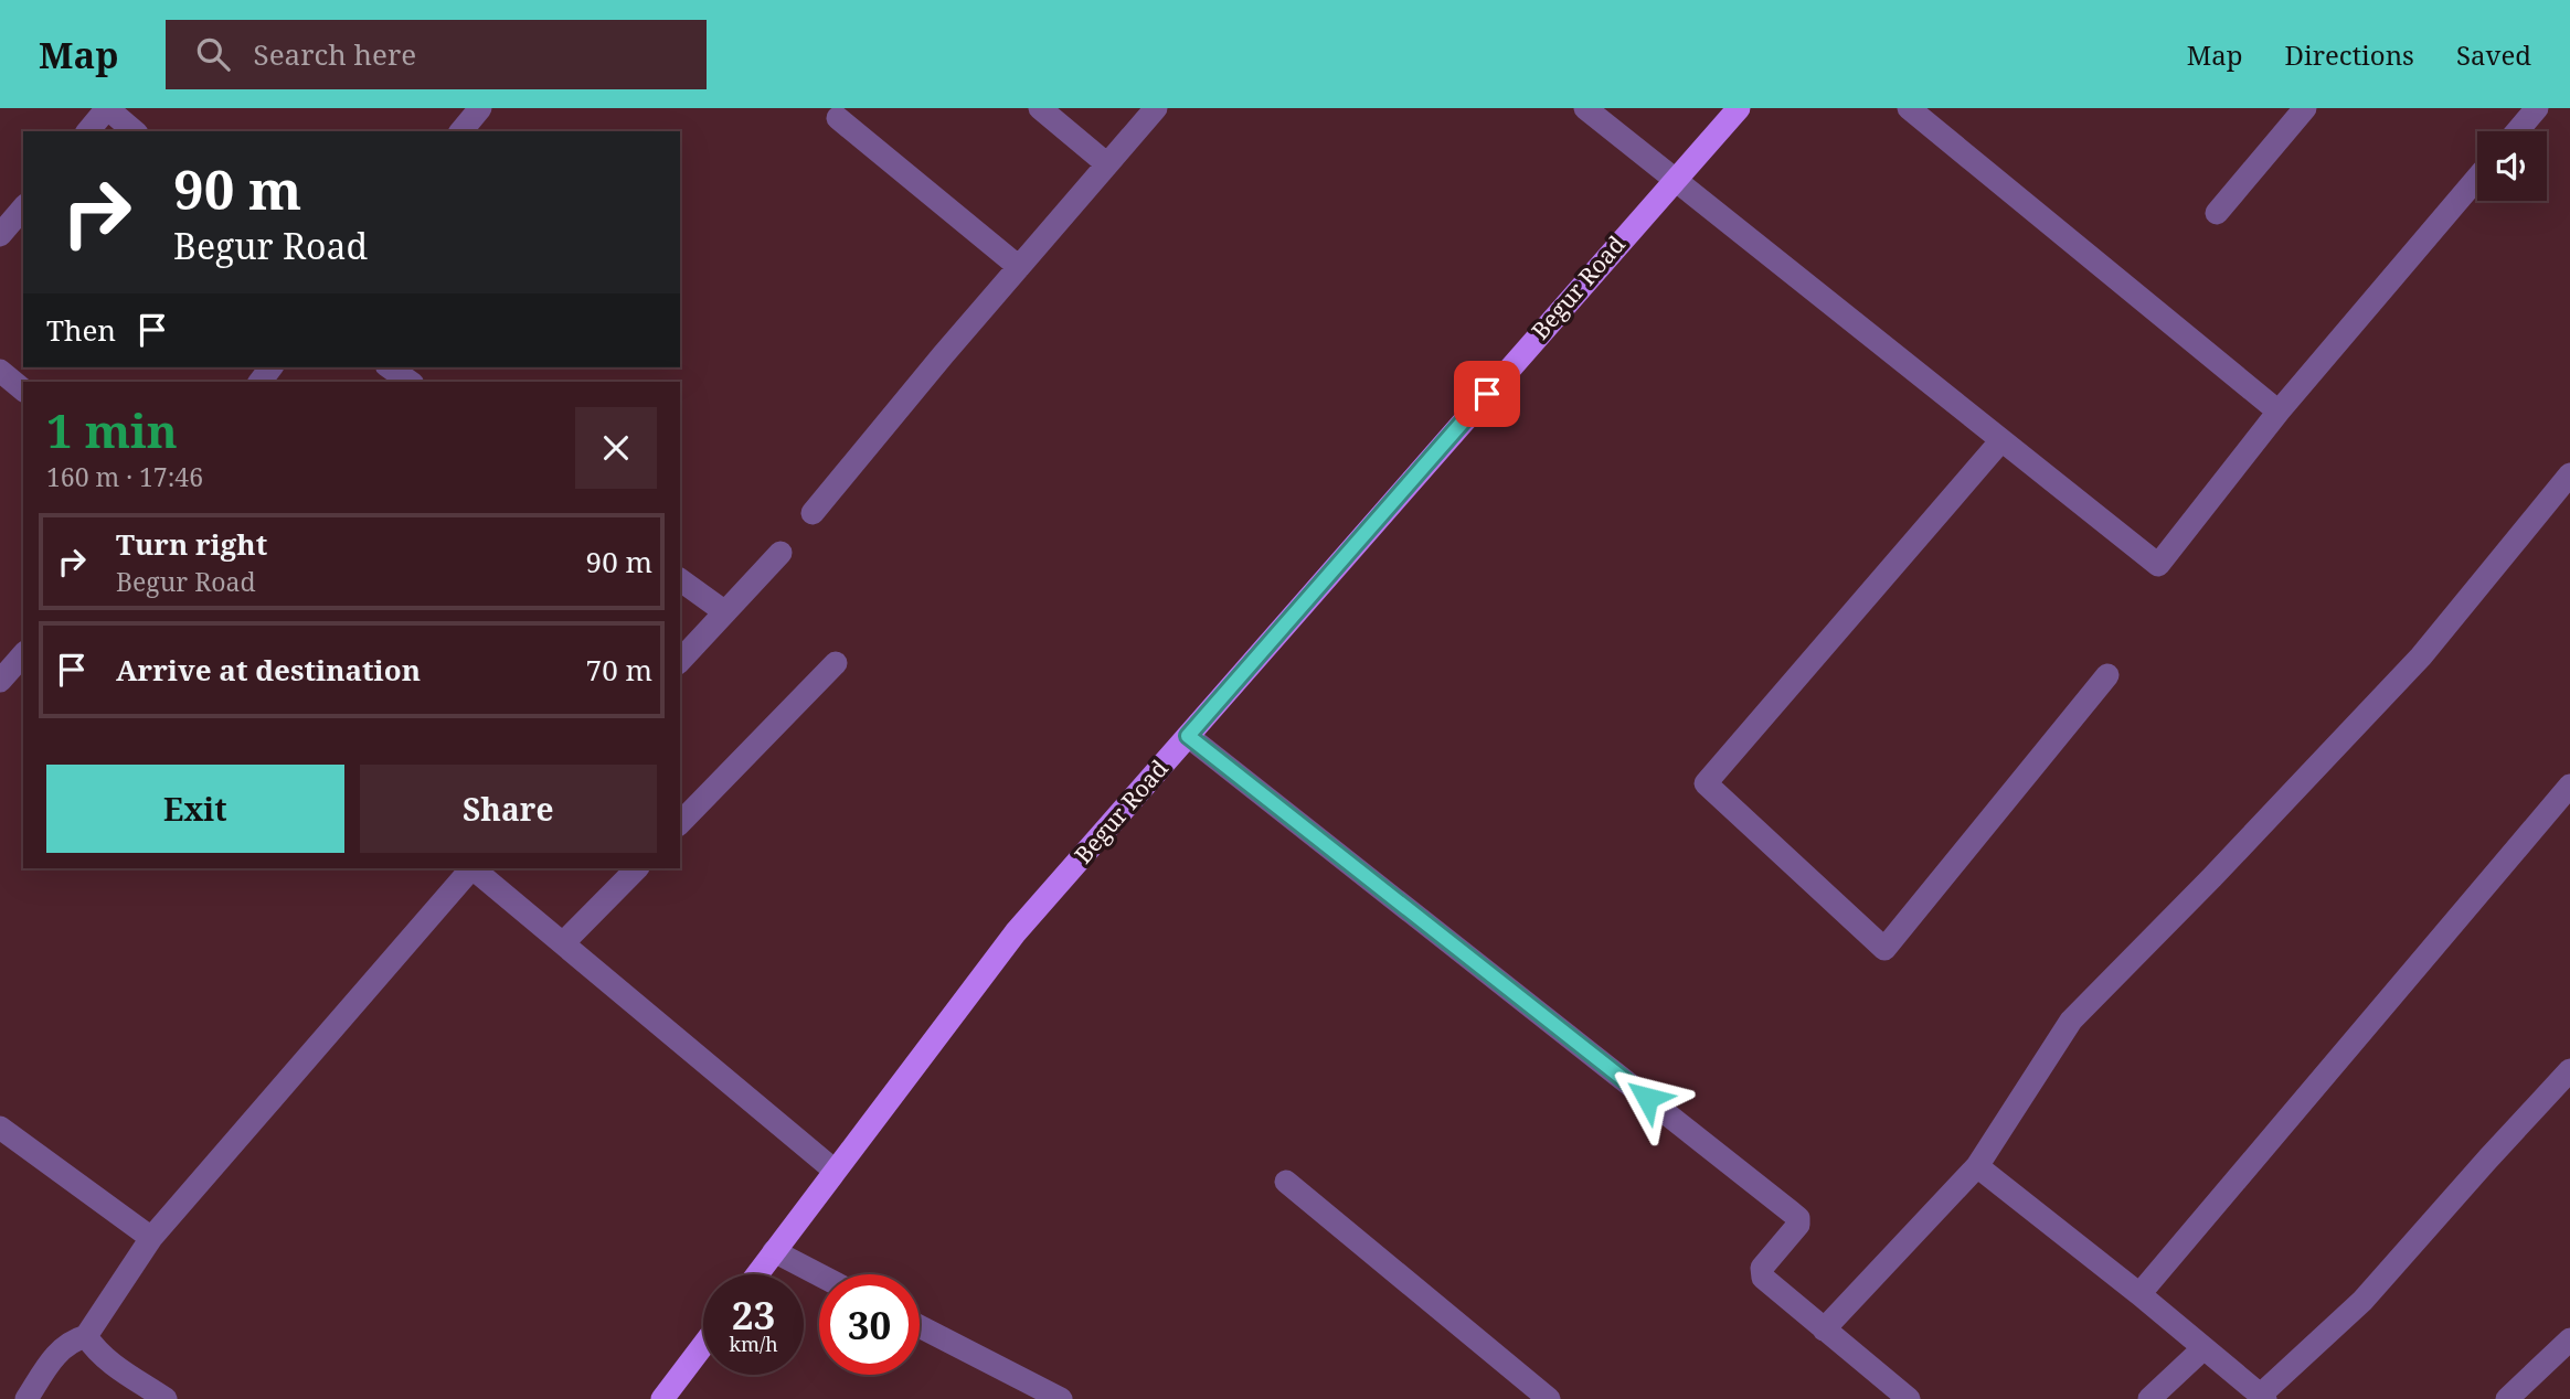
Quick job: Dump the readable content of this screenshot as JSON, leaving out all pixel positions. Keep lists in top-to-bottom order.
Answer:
{
  "streets": {
    "main road": ["Begur Road"]
  },
  "page": {
    "header": "Map",
    "search": "Search here",
    "nav": ["Map", "Directions", "Saved"],
    "turn": ["90 m", "Begur Road"],
    "then": "Then",
    "heading": ["1 min", "160 m · 17:46"],
    "list": [
      {
        "name": "Turn right",
        "note": "Begur Road",
        "value": "90 m"
      },
      {
        "name": "Arrive at destination",
        "value": "70 m"
      }
    ],
    "buttons": ["Exit", "Share"],
    "speed": "23 km/h",
    "limit": "30"
  }
}
